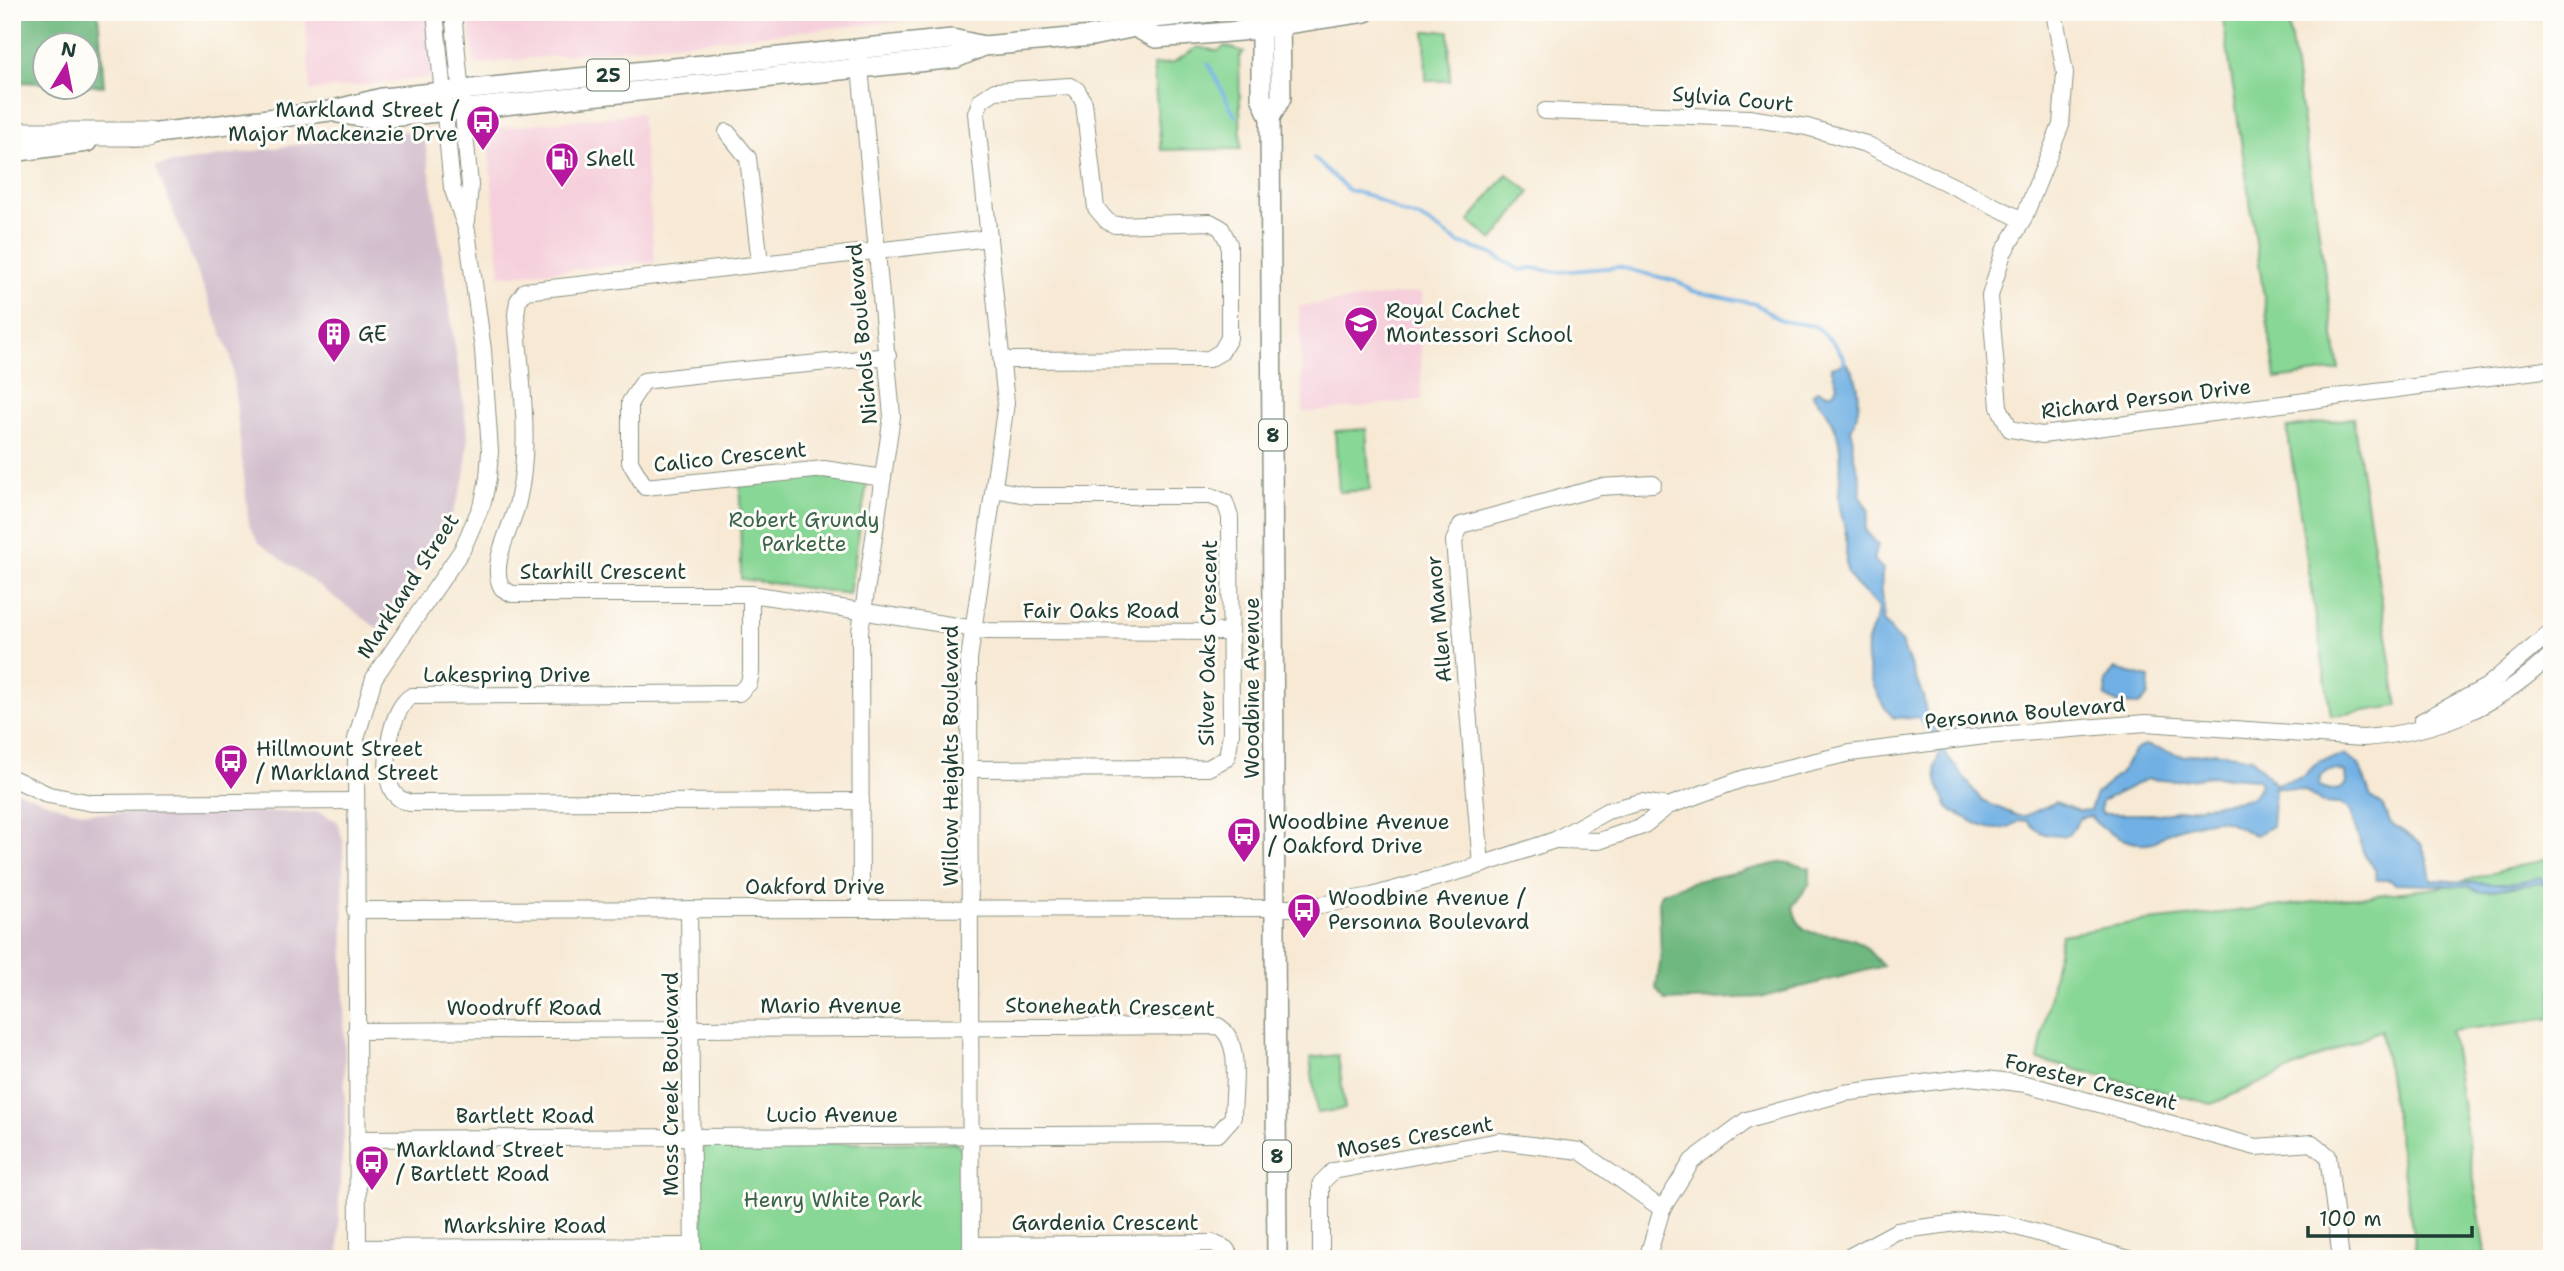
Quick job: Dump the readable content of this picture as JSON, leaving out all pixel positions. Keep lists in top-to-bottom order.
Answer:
{
  "streets": {
    "main road": ["25", "8", "Woodbine Avenue"],
    "street": [
      "Sylvia Court",
      "Nichols Boulevard",
      "Richard Person Drive",
      "Calico Crescent",
      "Starhill Crescent",
      "Markland Street",
      "Fair Oaks Road",
      "Allen Manor",
      "Silver Oaks Crescent",
      "Lakespring Drive",
      "Personna Boulevard",
      "Willow Heights Boulevard",
      "Oakford Drive",
      "Mario Avenue",
      "Stoneheath Crescent",
      "Woodruff Road",
      "Forester Crescent",
      "Moss Creek Boulevard",
      "Lucio Avenue",
      "Bartlett Road",
      "Moses Crescent",
      "Gardenia Crescent",
      "Markshire Road"
    ]
  },
  "crossings": [
    ["25", "Nichols Boulevard"],
    ["25", "Markland Street"],
    ["25", "Woodbine Avenue"],
    ["Sylvia Court", "Richard Person Drive"],
    ["Nichols Boulevard", "Calico Crescent"],
    ["Nichols Boulevard", "Starhill Crescent"],
    ["Nichols Boulevard", "Lakespring Drive"],
    ["Nichols Boulevard", "Oakford Drive"],
    ["Starhill Crescent", "Fair Oaks Road"],
    ["Starhill Crescent", "Lakespring Drive"],
    ["Starhill Crescent", "Willow Heights Boulevard"],
    ["Markland Street", "Oakford Drive"],
    ["Markland Street", "Woodruff Road"],
    ["Markland Street", "Bartlett Road"],
    ["Markland Street", "Markshire Road"],
    ["Fair Oaks Road", "Silver Oaks Crescent"],
    ["Fair Oaks Road", "Willow Heights Boulevard"],
    ["Allen Manor", "Personna Boulevard"],
    ["Silver Oaks Crescent", "Willow Heights Boulevard"],
    ["Woodbine Avenue", "Personna Boulevard"],
    ["Woodbine Avenue", "Oakford Drive"],
    ["Personna Boulevard", "Oakford Drive"],
    ["Willow Heights Boulevard", "Oakford Drive"],
    ["Willow Heights Boulevard", "Mario Avenue"],
    ["Willow Heights Boulevard", "Stoneheath Crescent"],
    ["Willow Heights Boulevard", "Lucio Avenue"],
    ["Willow Heights Boulevard", "Gardenia Crescent"],
    ["Oakford Drive", "Moss Creek Boulevard"],
    ["Mario Avenue", "Stoneheath Crescent"],
    ["Mario Avenue", "Woodruff Road"],
    ["Mario Avenue", "Moss Creek Boulevard"],
    ["Stoneheath Crescent", "Lucio Avenue"],
    ["Woodruff Road", "Moss Creek Boulevard"],
    ["Forester Crescent", "Moses Crescent"],
    ["Moss Creek Boulevard", "Lucio Avenue"],
    ["Moss Creek Boulevard", "Bartlett Road"],
    ["Moss Creek Boulevard", "Markshire Road"],
    ["Lucio Avenue", "Bartlett Road"]
  ],
  "parks": ["Robert Grundy Parkette", "Henry White Park"],
  "places": {
    "bus stop": [
      "Markland Street / Major Mackenzie Drve",
      "Hillmount Street / Markland Street",
      "Woodbine Avenue / Oakford Drive",
      "Woodbine Avenue / Personna Boulevard",
      "Markland Street / Bartlett Road"
    ],
    "fuel station": ["Shell"],
    "school or university": ["Royal Cachet Montessori School"],
    "building": ["GE"]
  },
  "scale_bar": "100 m",
  "north": "top"
}
